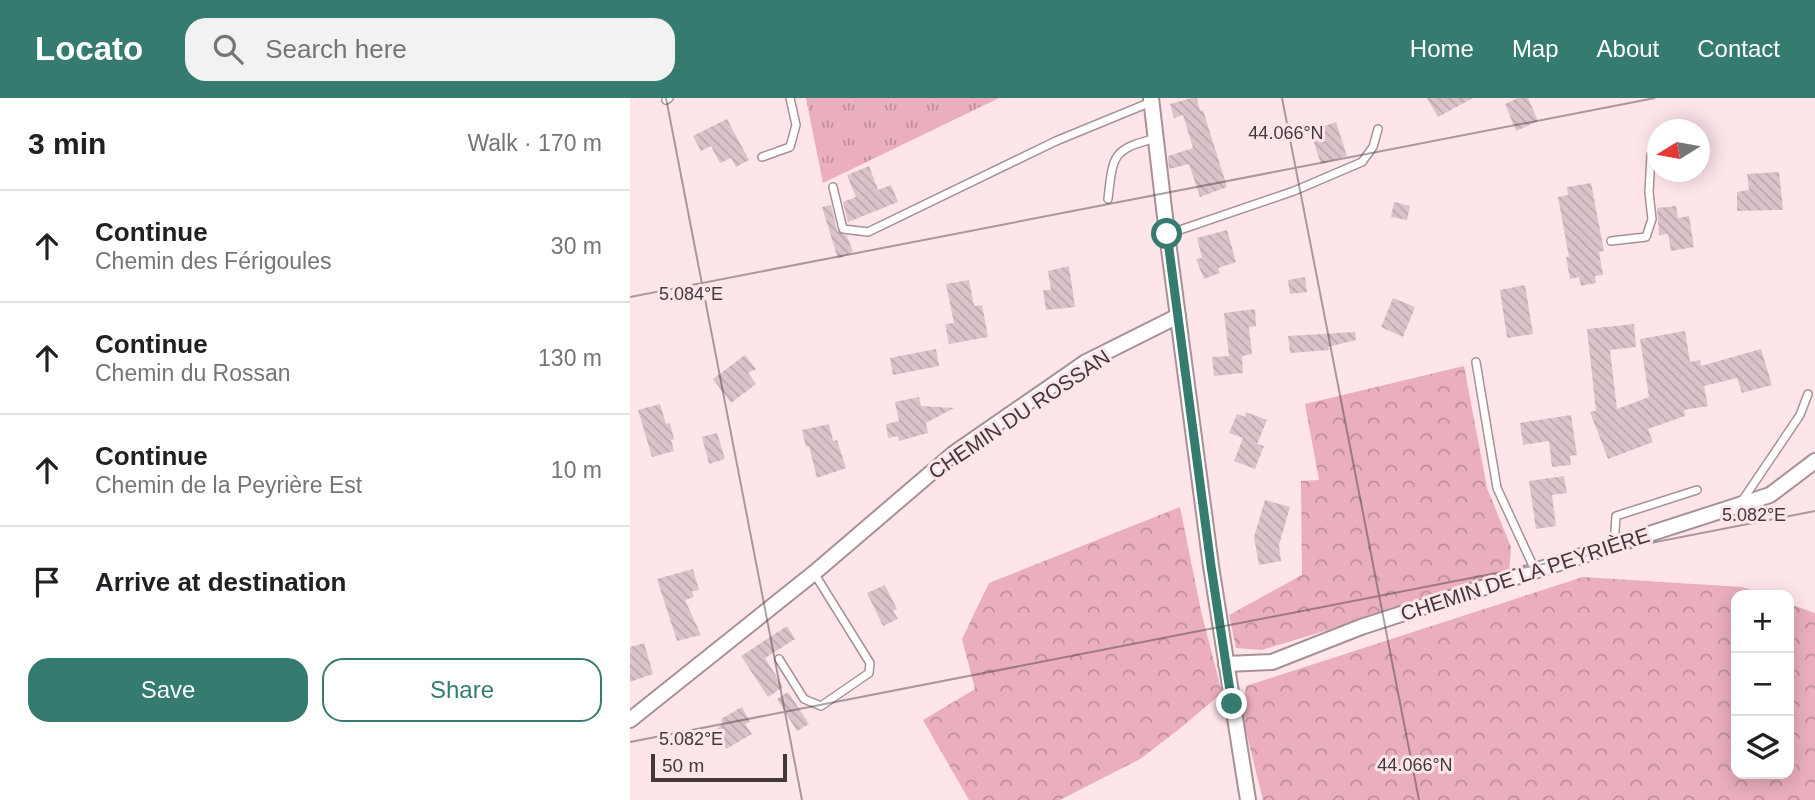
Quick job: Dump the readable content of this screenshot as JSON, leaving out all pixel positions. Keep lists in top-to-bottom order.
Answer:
{
  "streets": {
    "street": ["CHEMIN DU ROSSAN", "CHEMIN DE LA PEYRIÈRE"]
  },
  "scale_bar": "50 m",
  "north": "left",
  "page": {
    "header": "Locato",
    "search": "Search here",
    "nav": [
      "Home",
      "Map",
      "About",
      "Contact"
    ],
    "heading": ["3 min", "Walk · 170 m"],
    "list": [
      ["Continue", "Chemin des Férigoules", "30 m"],
      ["Continue", "Chemin du Rossan", "130 m"],
      ["Continue", "Chemin de la Peyrière Est", "10 m"],
      "Arrive at destination"
    ],
    "map_buttons": ["+", "−"],
    "buttons": ["Save", "Share"],
    "scale": "50 m"
  },
  "coordinates": ["44.066°N", "5.084°E", "5.082°E"]
}
